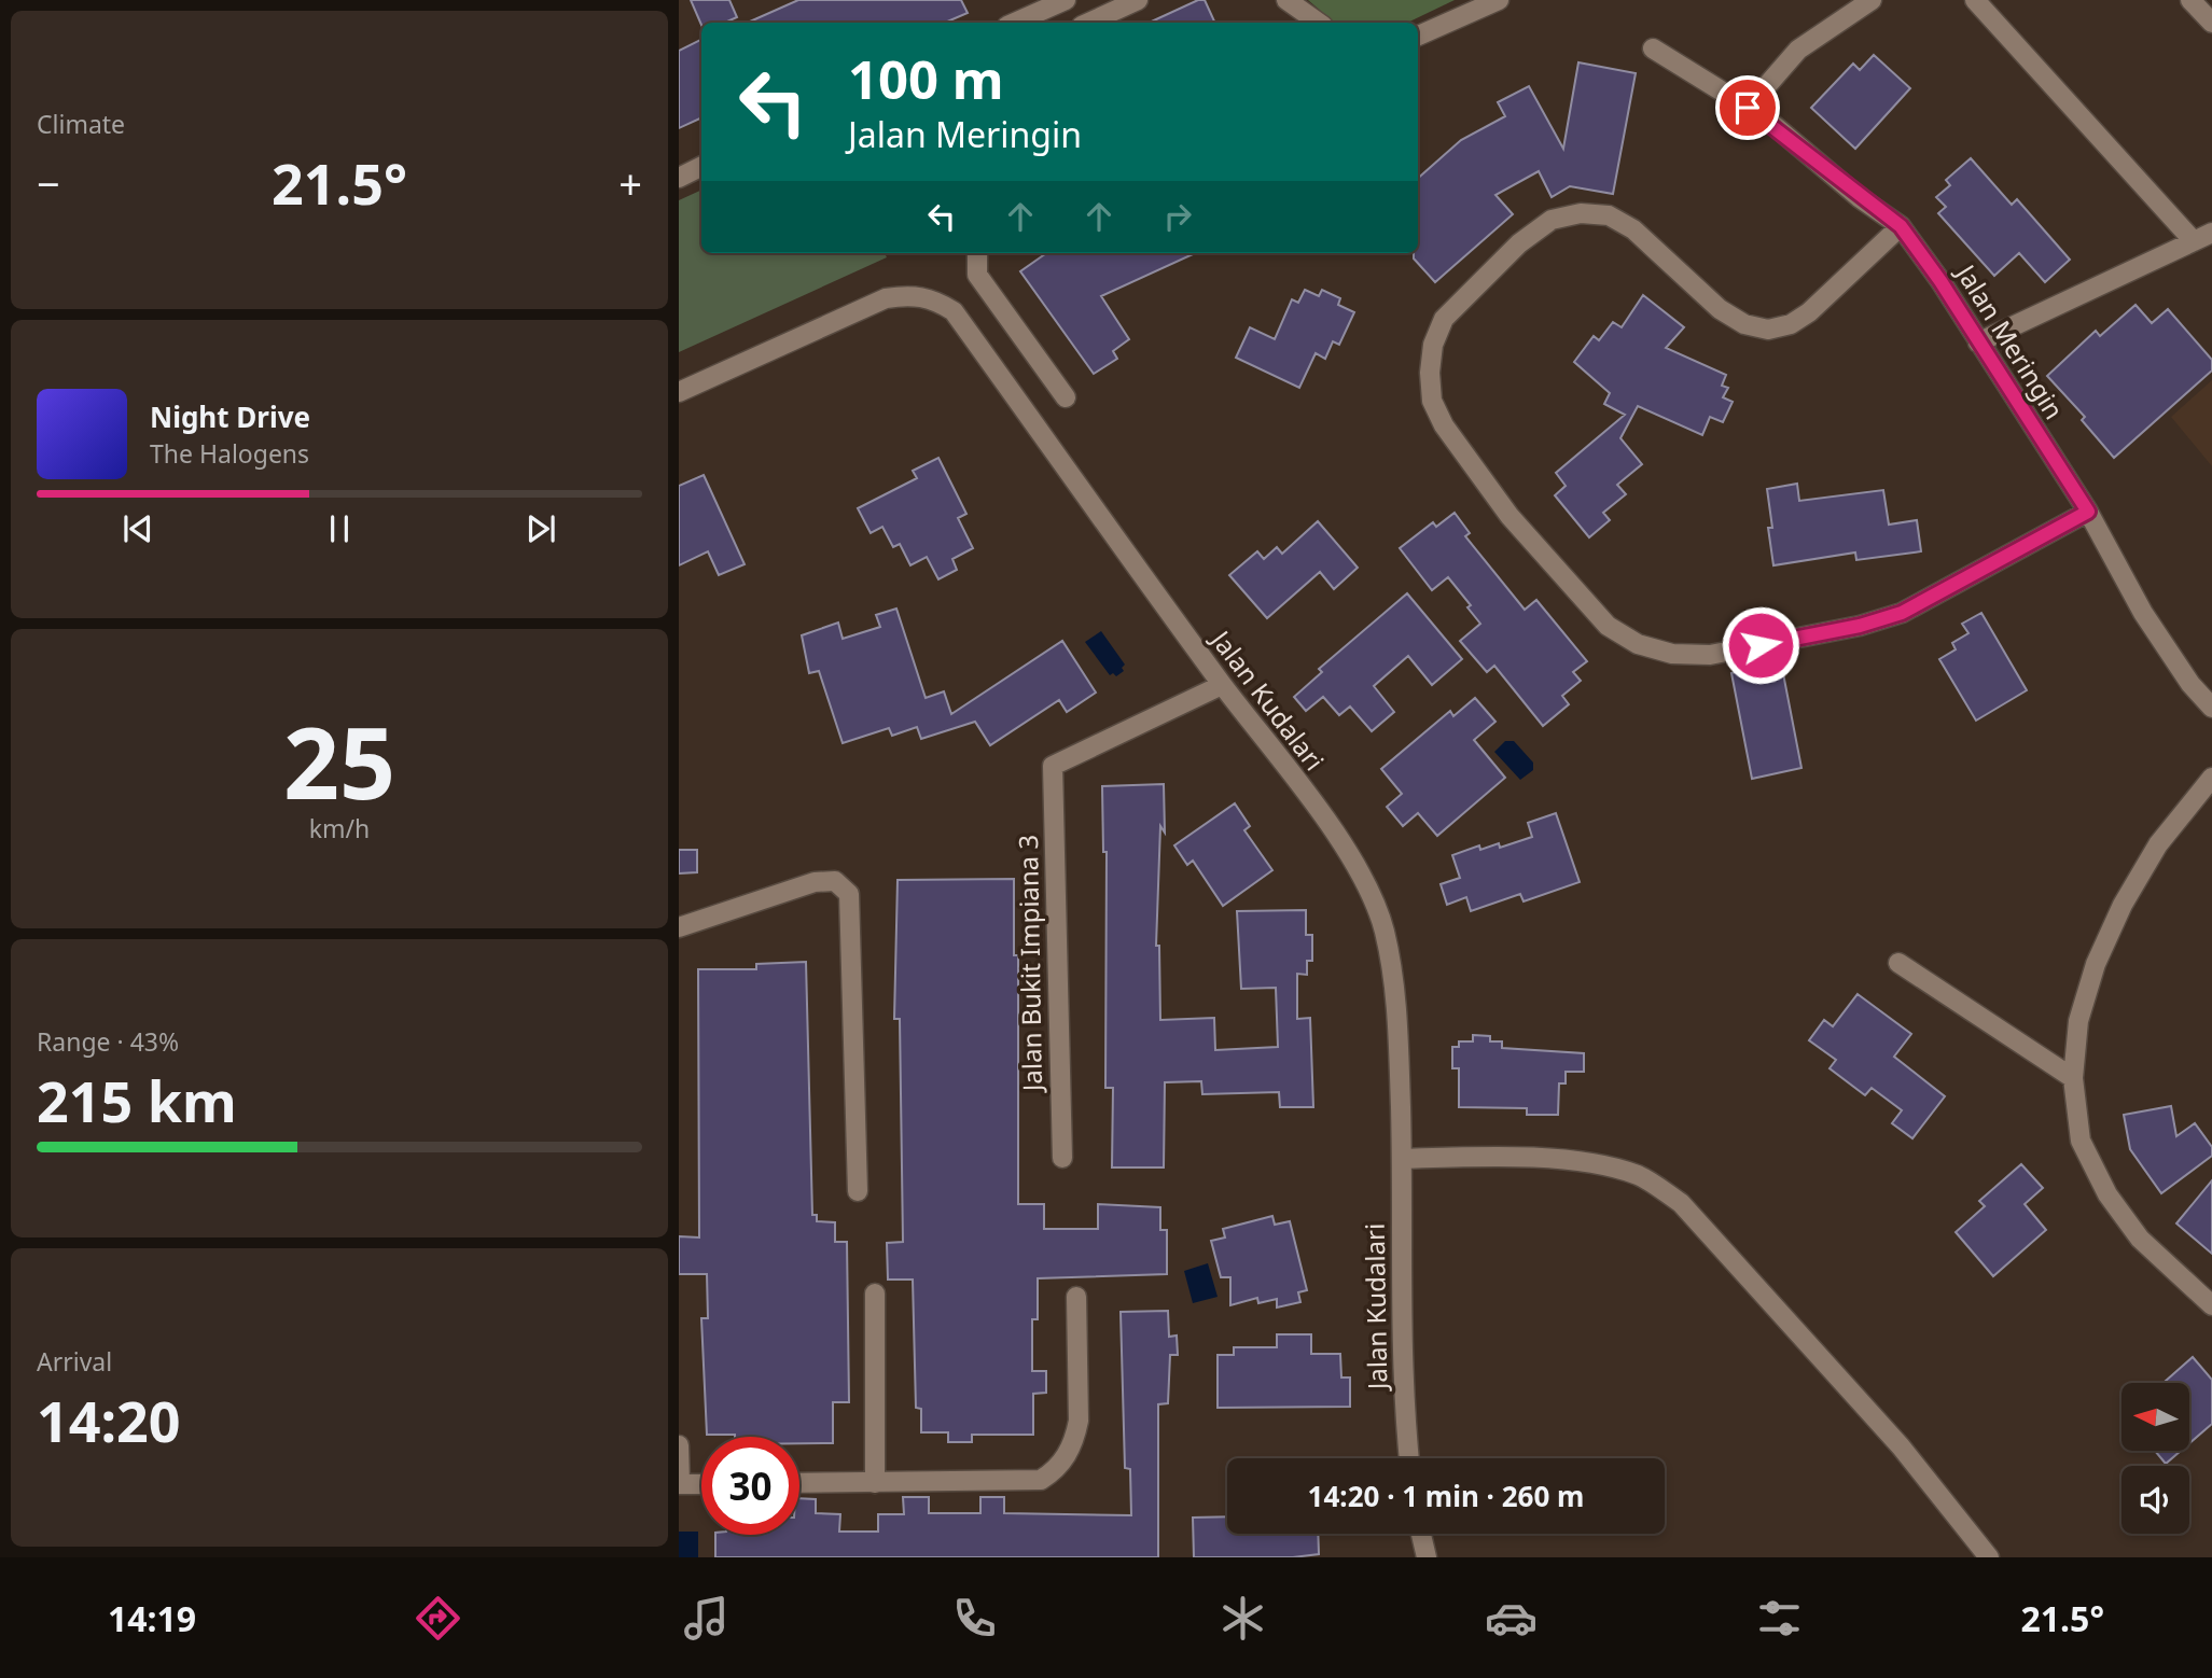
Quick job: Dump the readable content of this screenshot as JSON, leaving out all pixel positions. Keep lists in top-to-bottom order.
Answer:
{
  "streets": {
    "street": ["Jalan Meringin", "Jalan Kudalari", "Jalan Bukit Impiana 3"]
  },
  "crossings": [
    ["Jalan Kudalari", "Jalan Bukit Impiana 3"]
  ],
  "north": "left",
  "page": {
    "tile": [
      "Climate",
      ["25", "km/h"],
      ["Range · 43%", "215 km"],
      ["Arrival", "14:20"]
    ],
    "turn": ["100 m", "Jalan Meringin"],
    "heat": ["−", "21.5°", "+"],
    "song": ["Night Drive", "The Halogens"],
    "limit": "30",
    "trip": "14:20 · 1 min · 260 m",
    "tabs": ["14:19", "21.5°"]
  }
}
